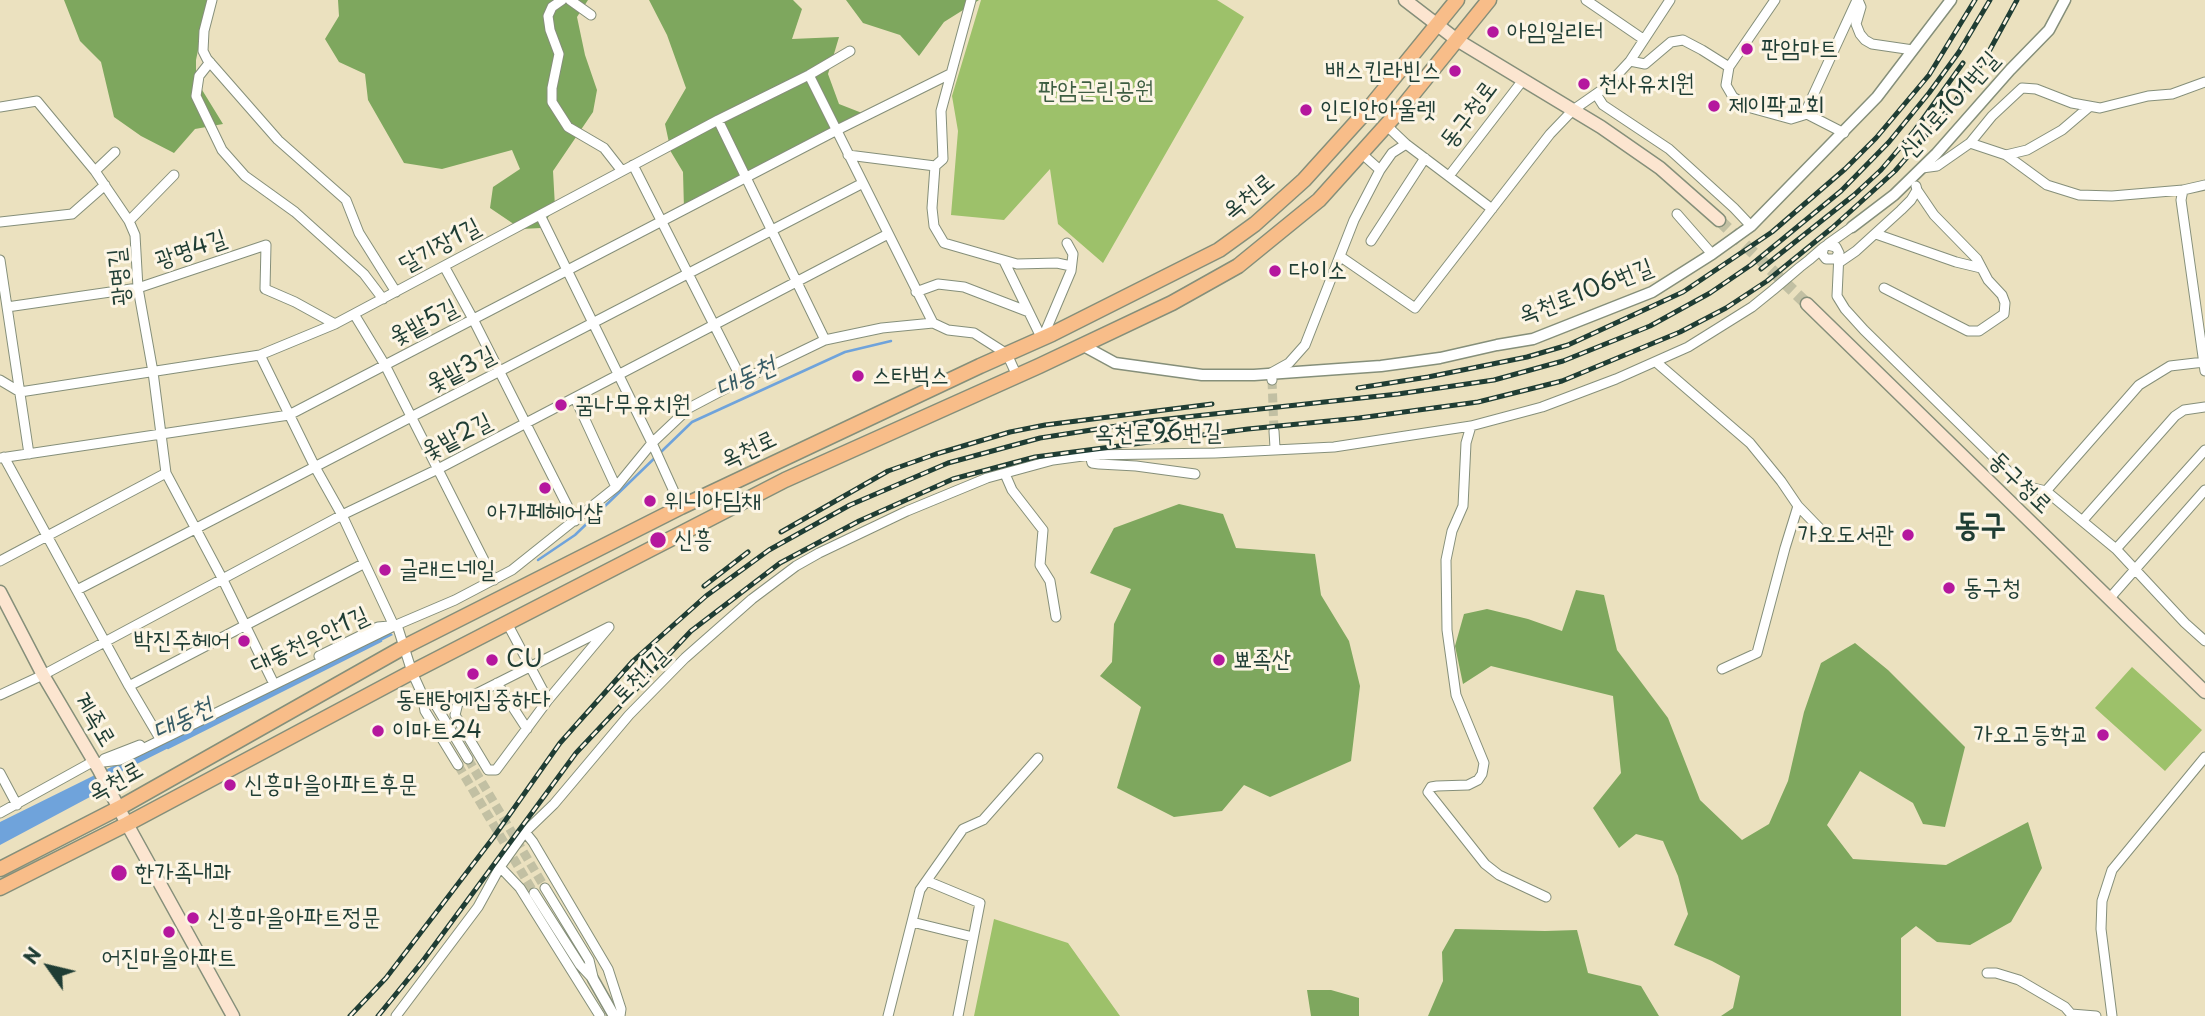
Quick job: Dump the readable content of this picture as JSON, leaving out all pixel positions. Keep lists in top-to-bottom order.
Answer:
{
  "streets": {
    "main road": ["동구청로", "옥천로", "계족로"],
    "street": [
      "신기로101번길",
      "달기장1길",
      "광명4길",
      "광명길",
      "옥천로106번길",
      "옻밭5길",
      "옻밭3길",
      "옥천로96번길",
      "옻밭2길",
      "대동천우안1길",
      "토천1길"
    ]
  },
  "crossings": [
    ["신기로101번길", "옥천로96번길"],
    ["동구청로", "옥천로"],
    ["옥천로", "옥천로106번길"],
    ["옥천로", "계족로"],
    ["달기장1길", "광명4길"],
    ["달기장1길", "광명길"],
    ["광명4길", "광명길"],
    ["광명길", "옻밭5길"],
    ["옥천로96번길", "토천1길"],
    ["옻밭2길", "계족로"],
    ["대동천우안1길", "계족로"]
  ],
  "districts": ["동구"],
  "water": ["대동천"],
  "parks": ["판암근린공원"],
  "places": [
    "아임일리터",
    "판암마트",
    "배스킨라빈스",
    "천사유치원",
    "제이팍교회",
    "인디안아울렛",
    "다이소",
    "스타벅스",
    "꿈나무유치원",
    "아가페헤어샵",
    "위니아딤채",
    "가오도서관",
    "신흥",
    "글래드네일",
    "동구청",
    "박진주헤어",
    "CU",
    "뾰족산",
    "동태탕에집중하다",
    "이마트24",
    "가오고등학교",
    "신흥마을아파트후문",
    "한가족내과",
    "신흥마을아파트정문",
    "어진마을아파트"
  ],
  "north": "top left"
}
